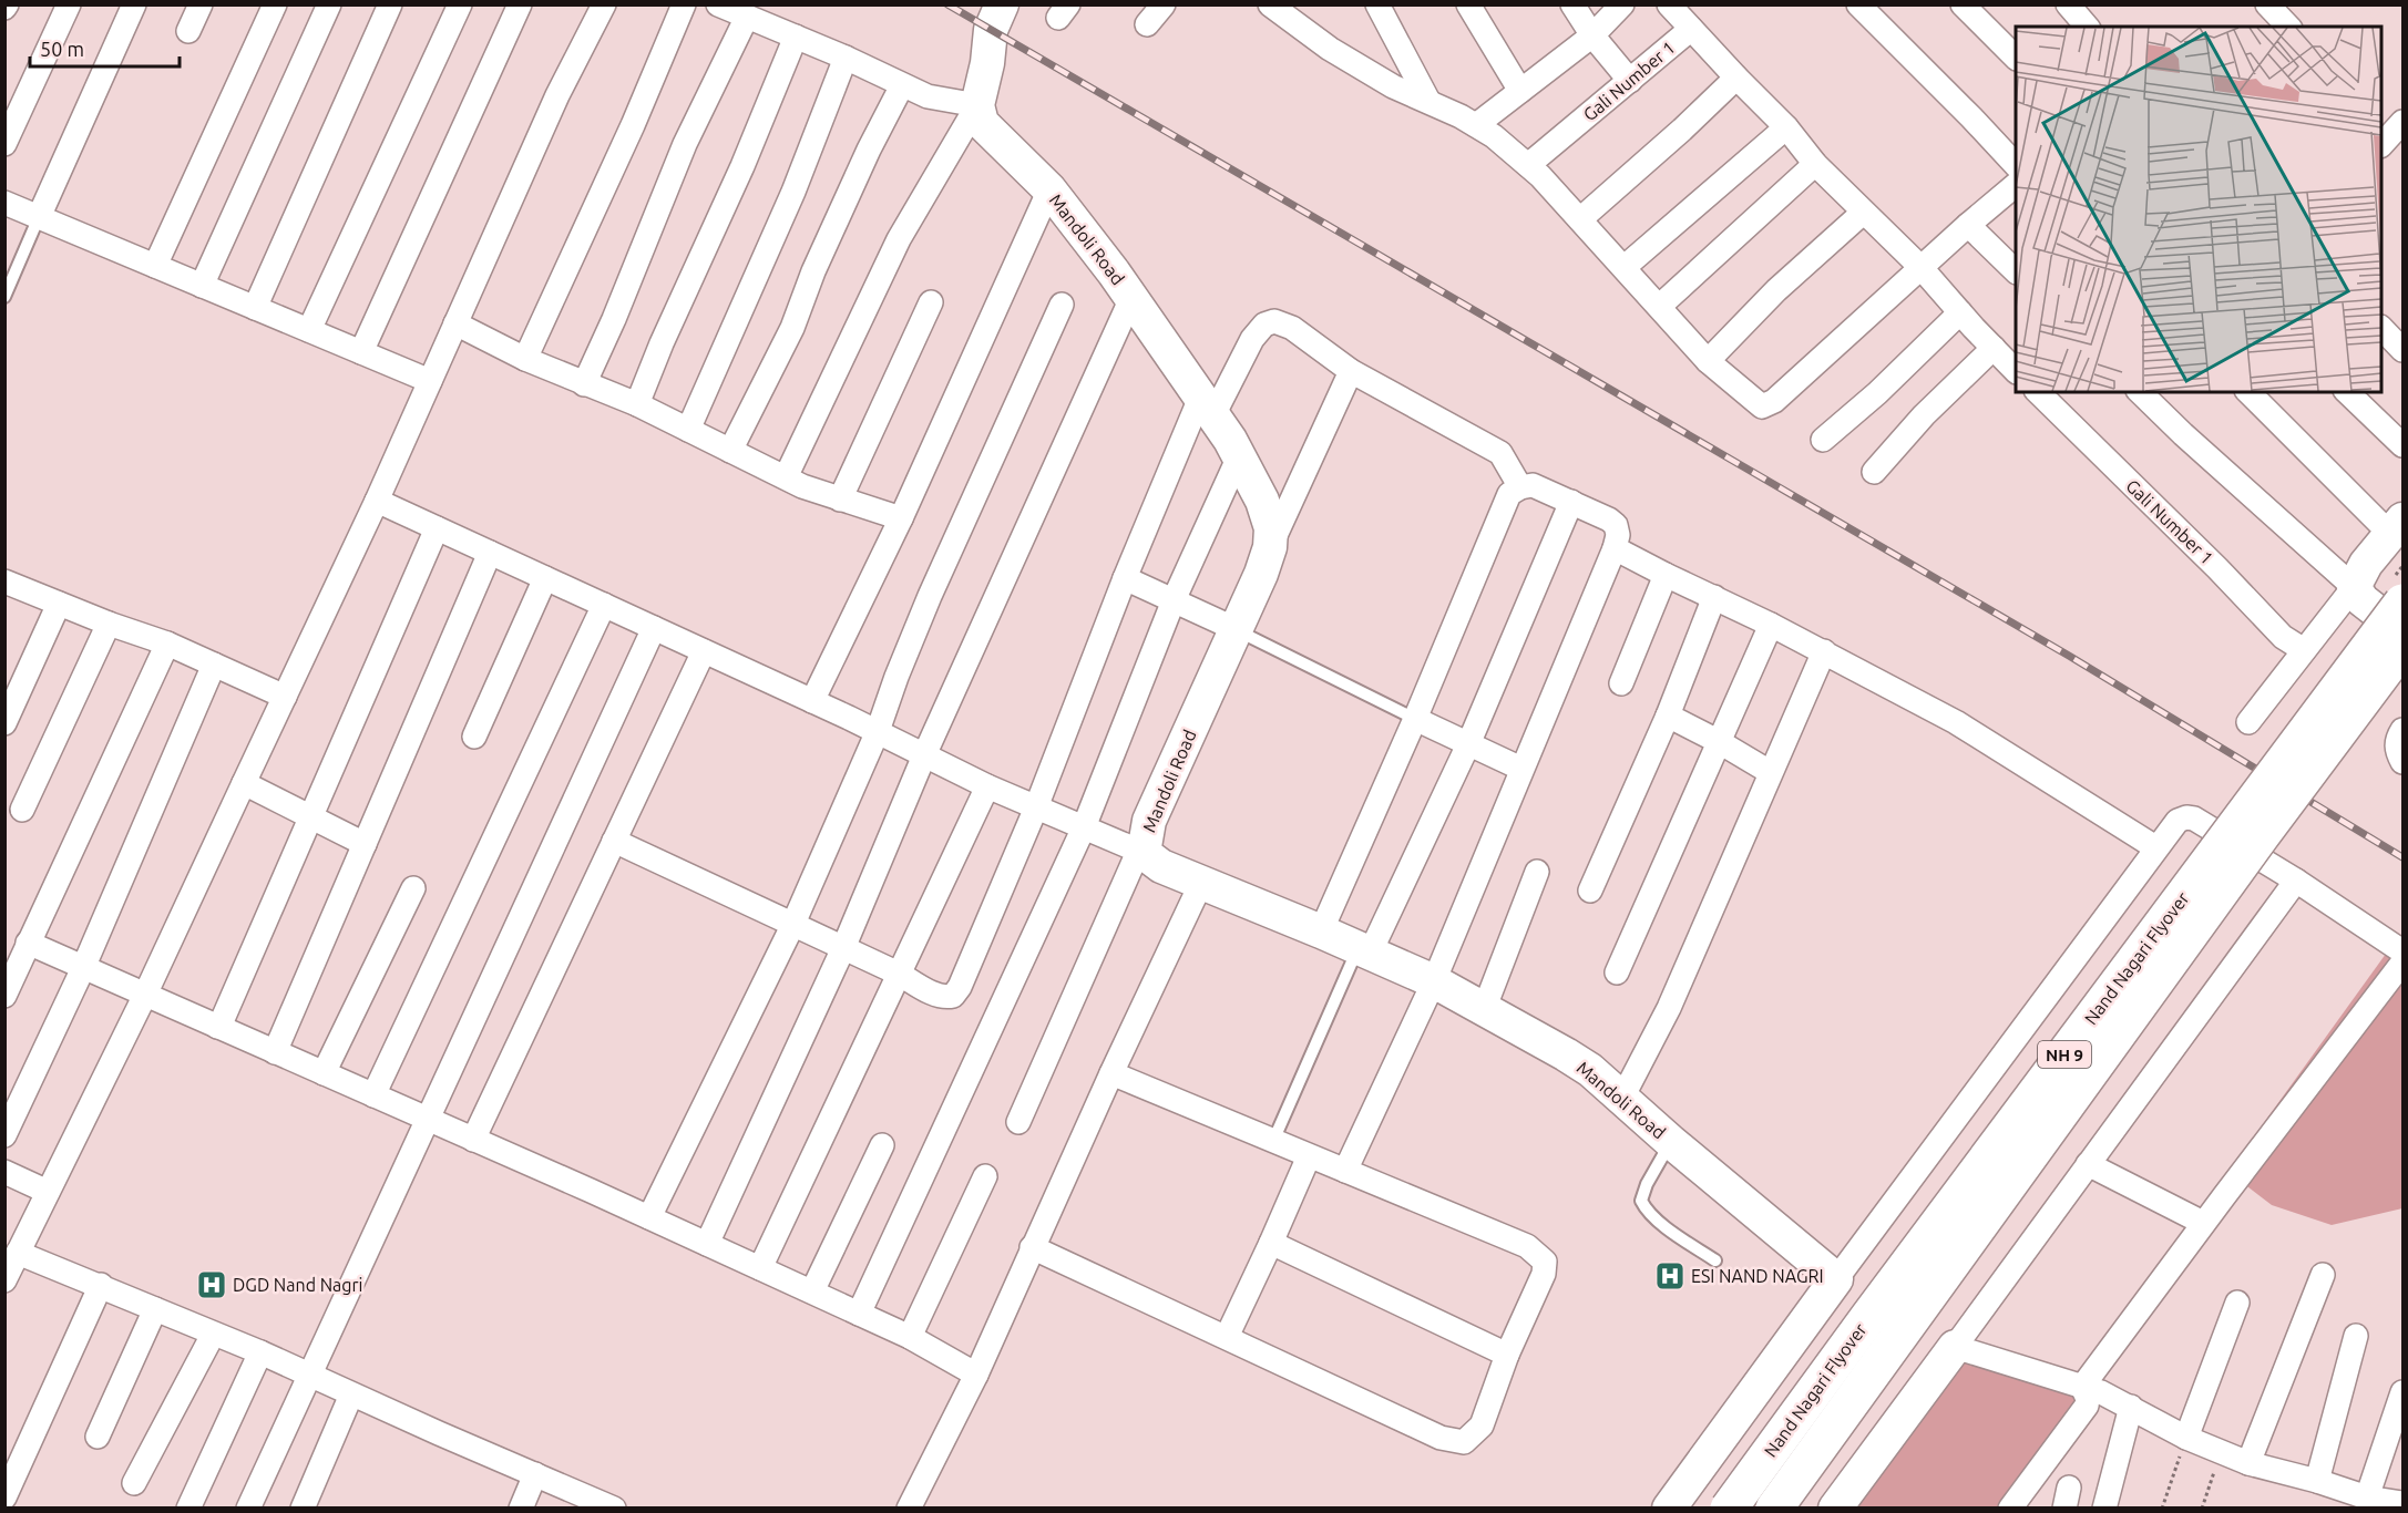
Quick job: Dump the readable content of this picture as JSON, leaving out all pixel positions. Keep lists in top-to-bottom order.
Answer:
{
  "streets": {
    "highway": ["Nand Nagari Flyover", "NH 9"],
    "street": ["Gali Number 1", "Mandoli Road"]
  },
  "places": {
    "hospital": ["ESI NAND NAGRI", "DGD Nand Nagri"]
  },
  "scale_bar": "50 m"
}
